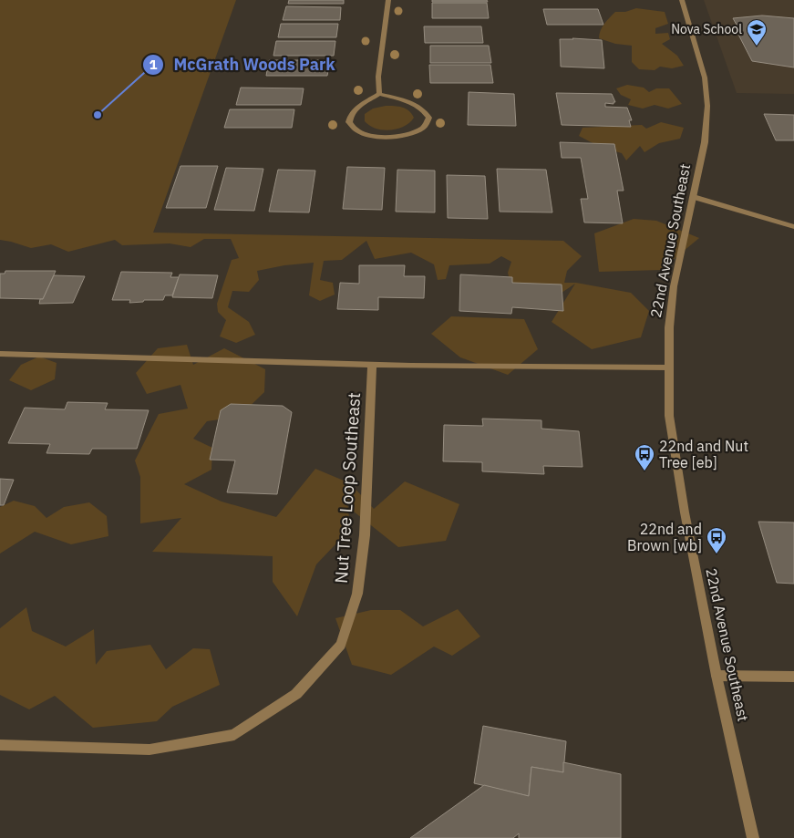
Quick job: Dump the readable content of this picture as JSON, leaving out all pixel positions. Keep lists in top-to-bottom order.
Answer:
{
  "streets": {
    "street": ["22nd Avenue Southeast", "Nut Tree Loop Southeast"]
  },
  "places": {
    "school or university": ["Nova School"],
    "other": ["McGrath Woods Park"],
    "bus stop": ["22nd and Nut Tree [eb]", "22nd and Brown [wb]"]
  }
}
